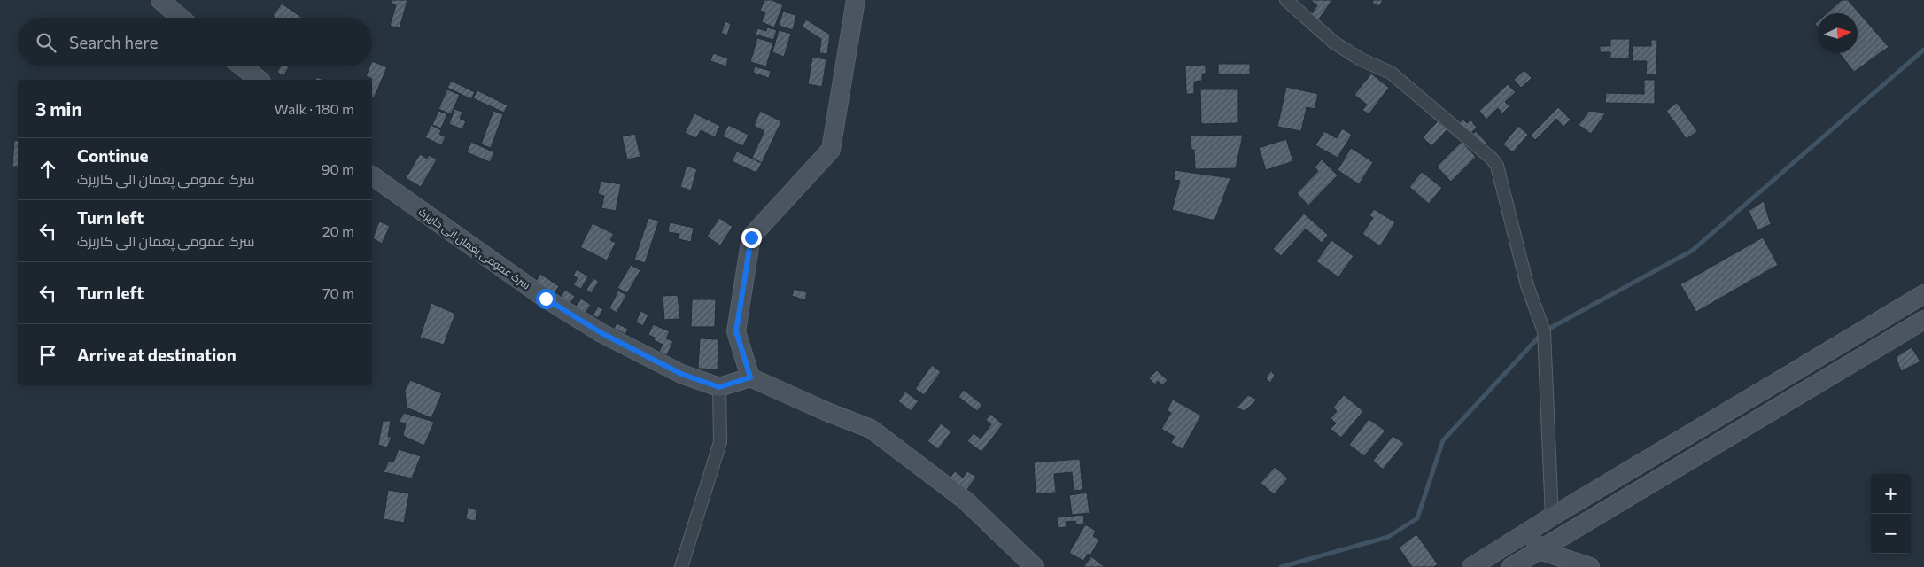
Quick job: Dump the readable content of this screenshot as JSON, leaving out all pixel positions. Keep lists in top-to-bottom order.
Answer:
{
  "streets": {
    "street": ["سرک عمومی پغمان الی کاریزک"]
  },
  "north": "right",
  "page": {
    "search": "Search here",
    "heading": ["3 min", "Walk · 180 m"],
    "list": [
      ["Continue", "سرک عمومی پغمان الی کاریزک", "90 m"],
      ["Turn left", "سرک عمومی پغمان الی کاریزک", "20 m"],
      ["Turn left", "70 m"],
      "Arrive at destination"
    ],
    "map_buttons": ["+", "−"]
  }
}
